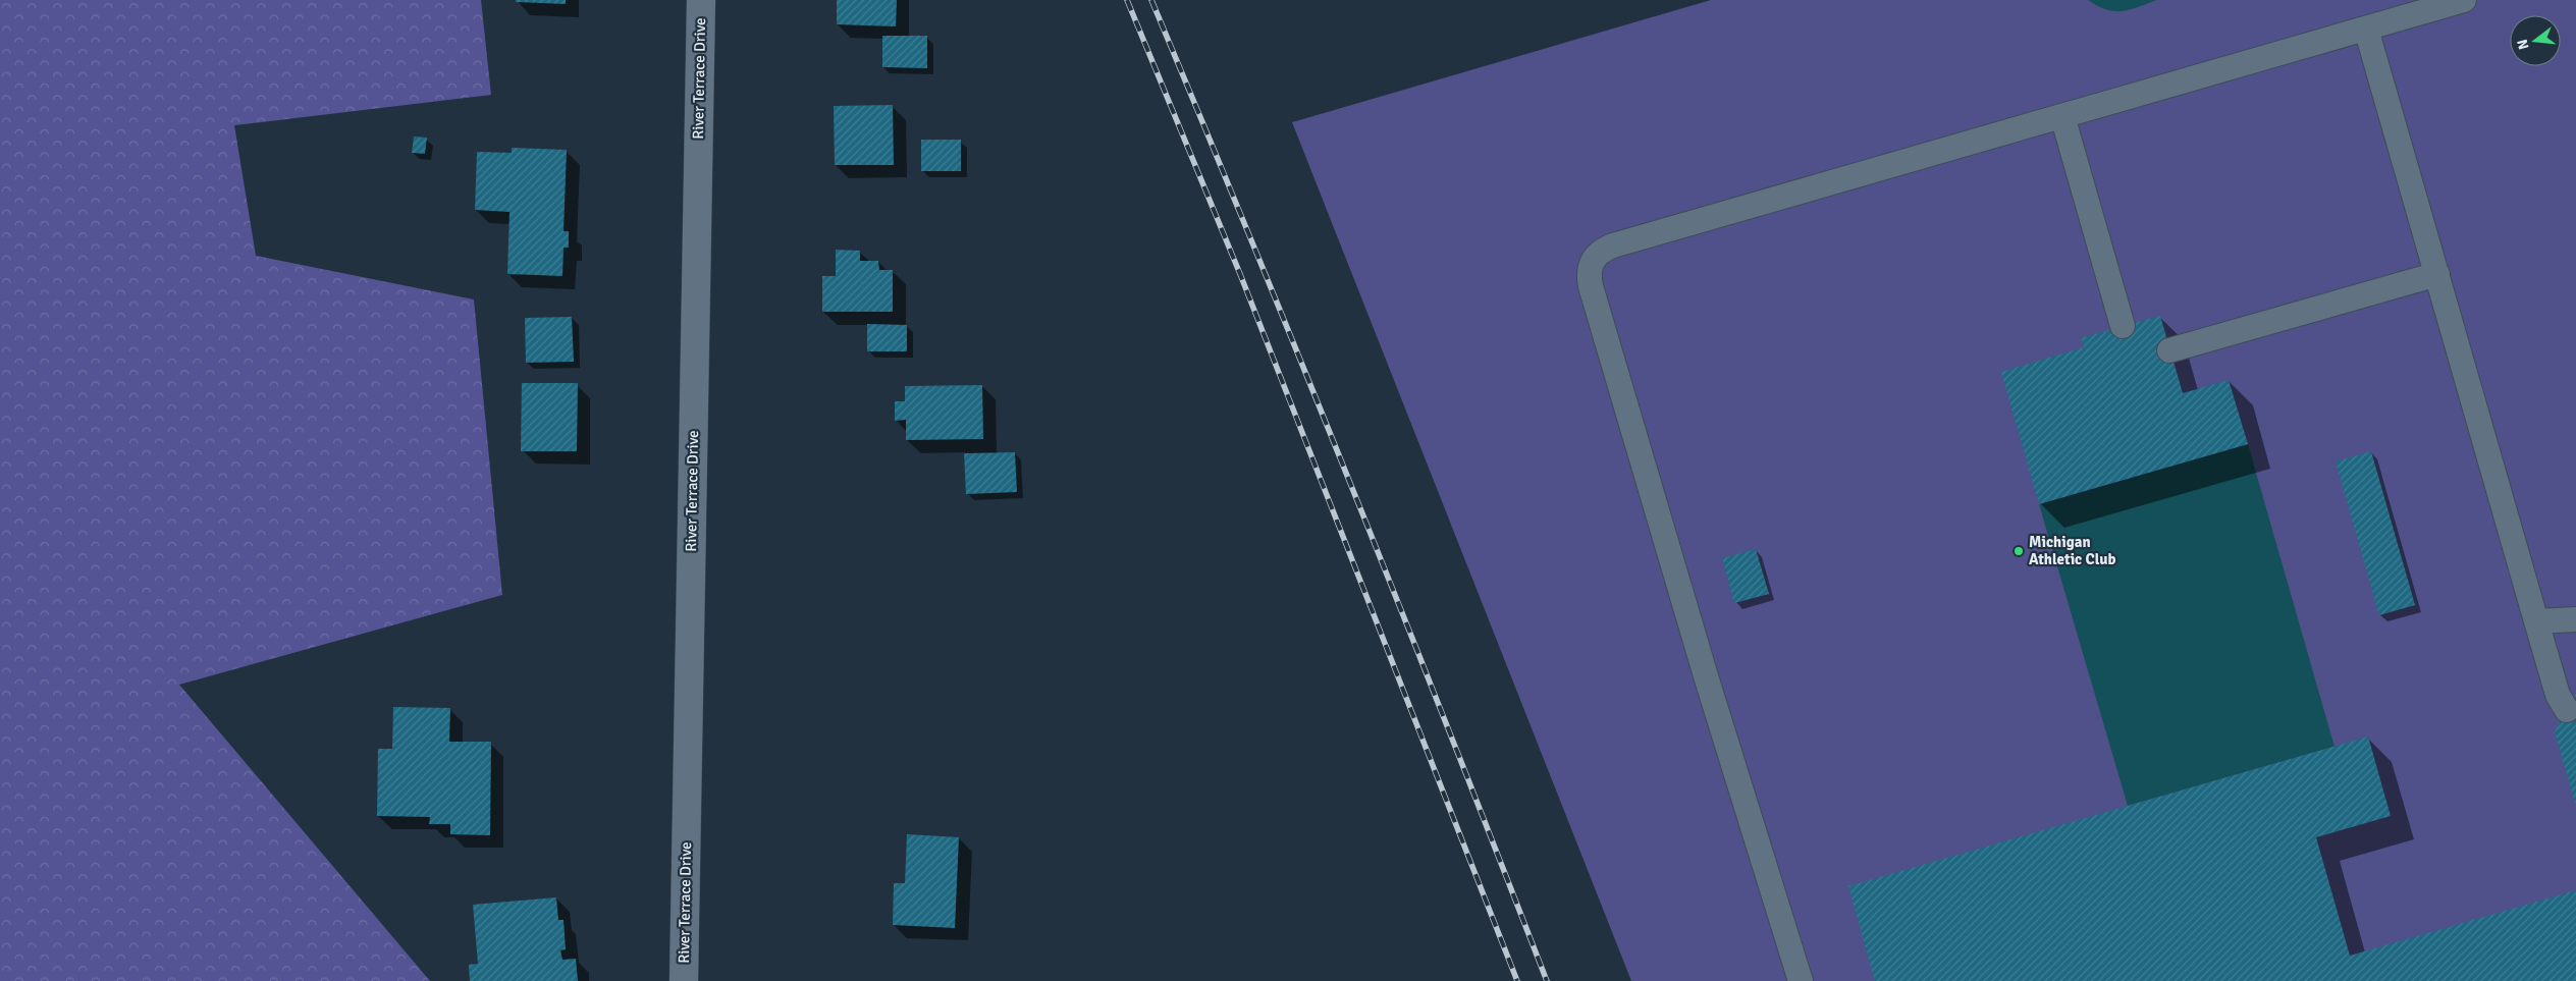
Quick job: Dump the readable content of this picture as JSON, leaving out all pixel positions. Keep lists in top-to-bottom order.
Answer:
{
  "streets": {
    "street": ["River Terrace Drive"]
  },
  "places": ["Michigan Athletic Club"],
  "north": "left"
}
